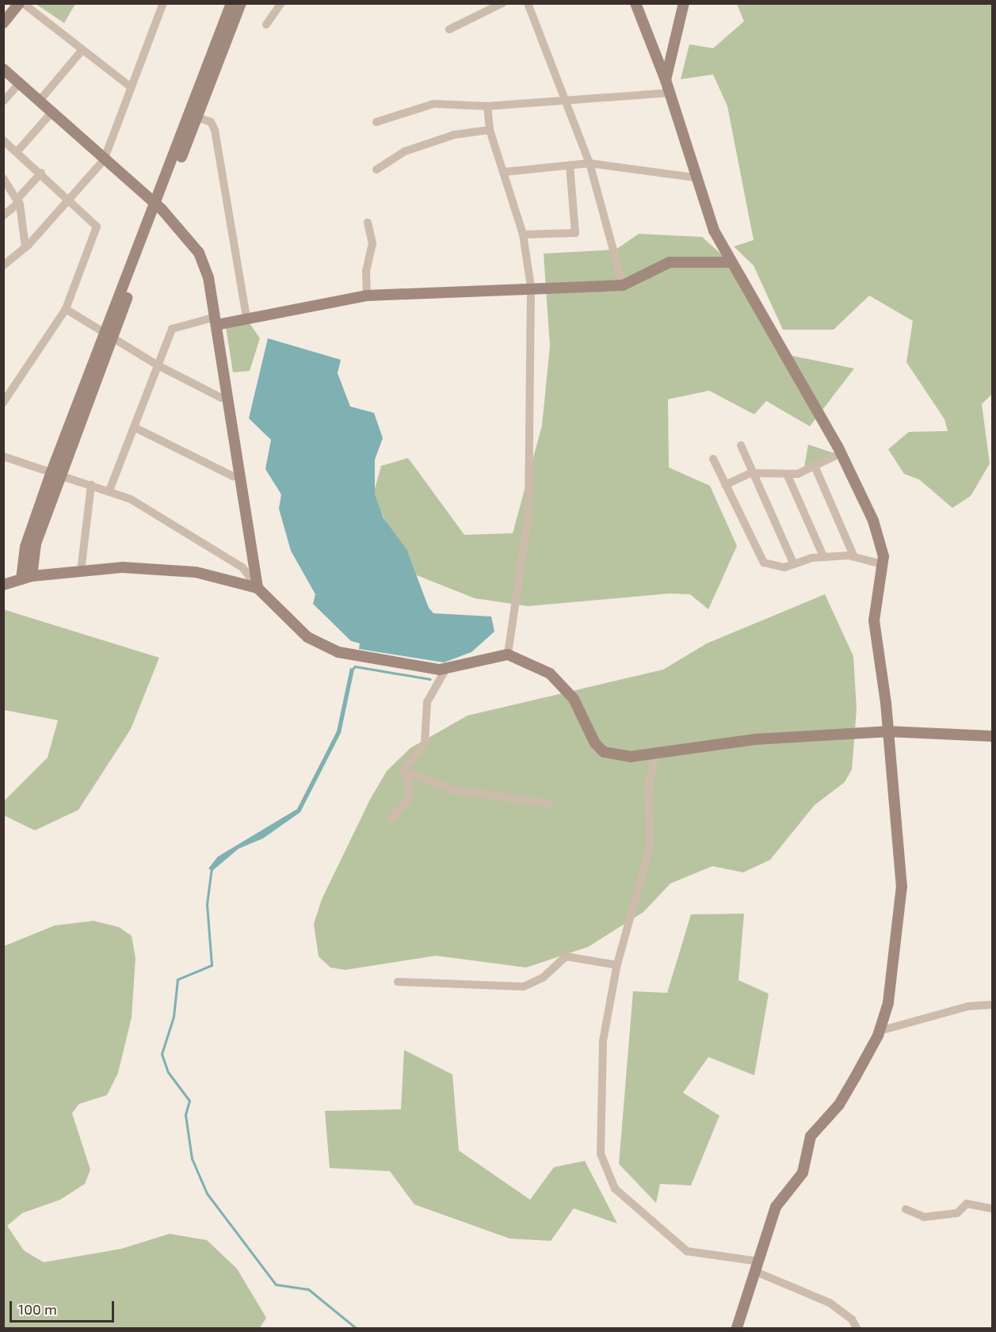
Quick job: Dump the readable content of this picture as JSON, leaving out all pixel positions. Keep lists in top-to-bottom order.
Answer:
{
  "scale_bar": "100 m"
}
